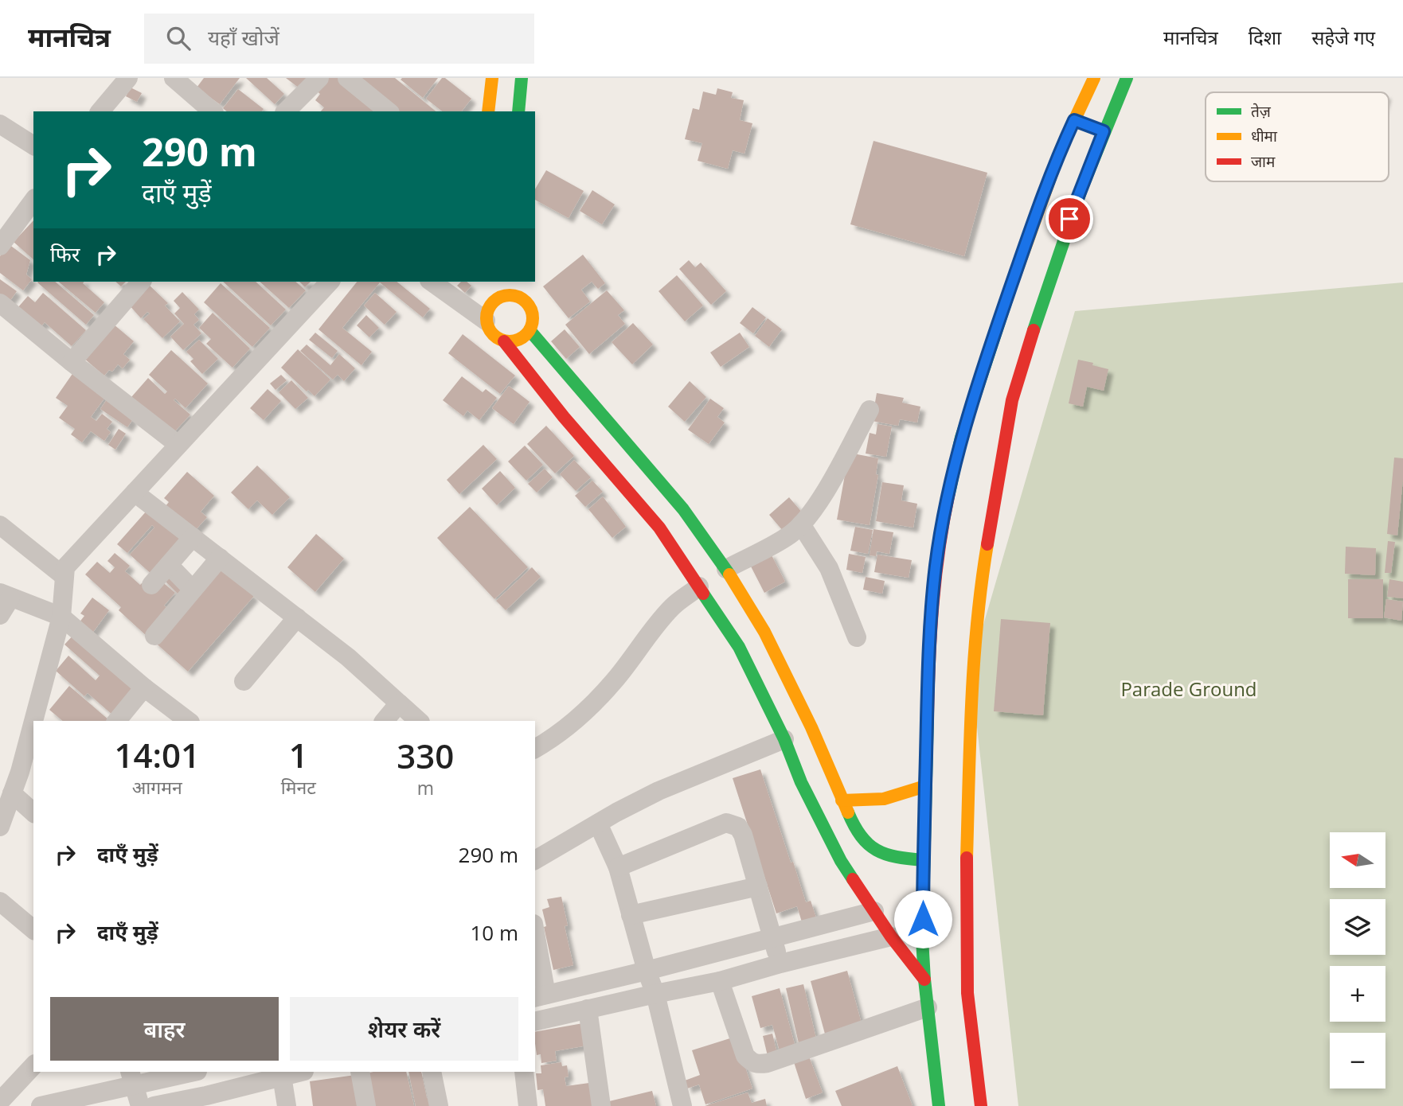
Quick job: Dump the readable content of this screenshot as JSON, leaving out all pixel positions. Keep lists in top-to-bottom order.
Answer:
{
  "parks": ["Parade Ground"],
  "legend": ["तेज़", "धीमा", "जाम"],
  "north": "left",
  "page": {
    "header": "मानचित्र",
    "search": "यहाँ खोजें",
    "nav": ["मानचित्र", "दिशा", "सहेजे गए"],
    "turn": ["290 m", "दाएँ मुड़ें"],
    "then": "फिर",
    "eta": [
      "14:01",
      "आगमन",
      "1",
      "मिनट",
      "330",
      "m"
    ],
    "list": [
      {
        "name": "दाएँ मुड़ें",
        "value": "290 m"
      },
      {
        "name": "दाएँ मुड़ें",
        "value": "10 m"
      }
    ],
    "map_buttons": ["+", "−"],
    "buttons": ["बाहर", "शेयर करें"]
  }
}
